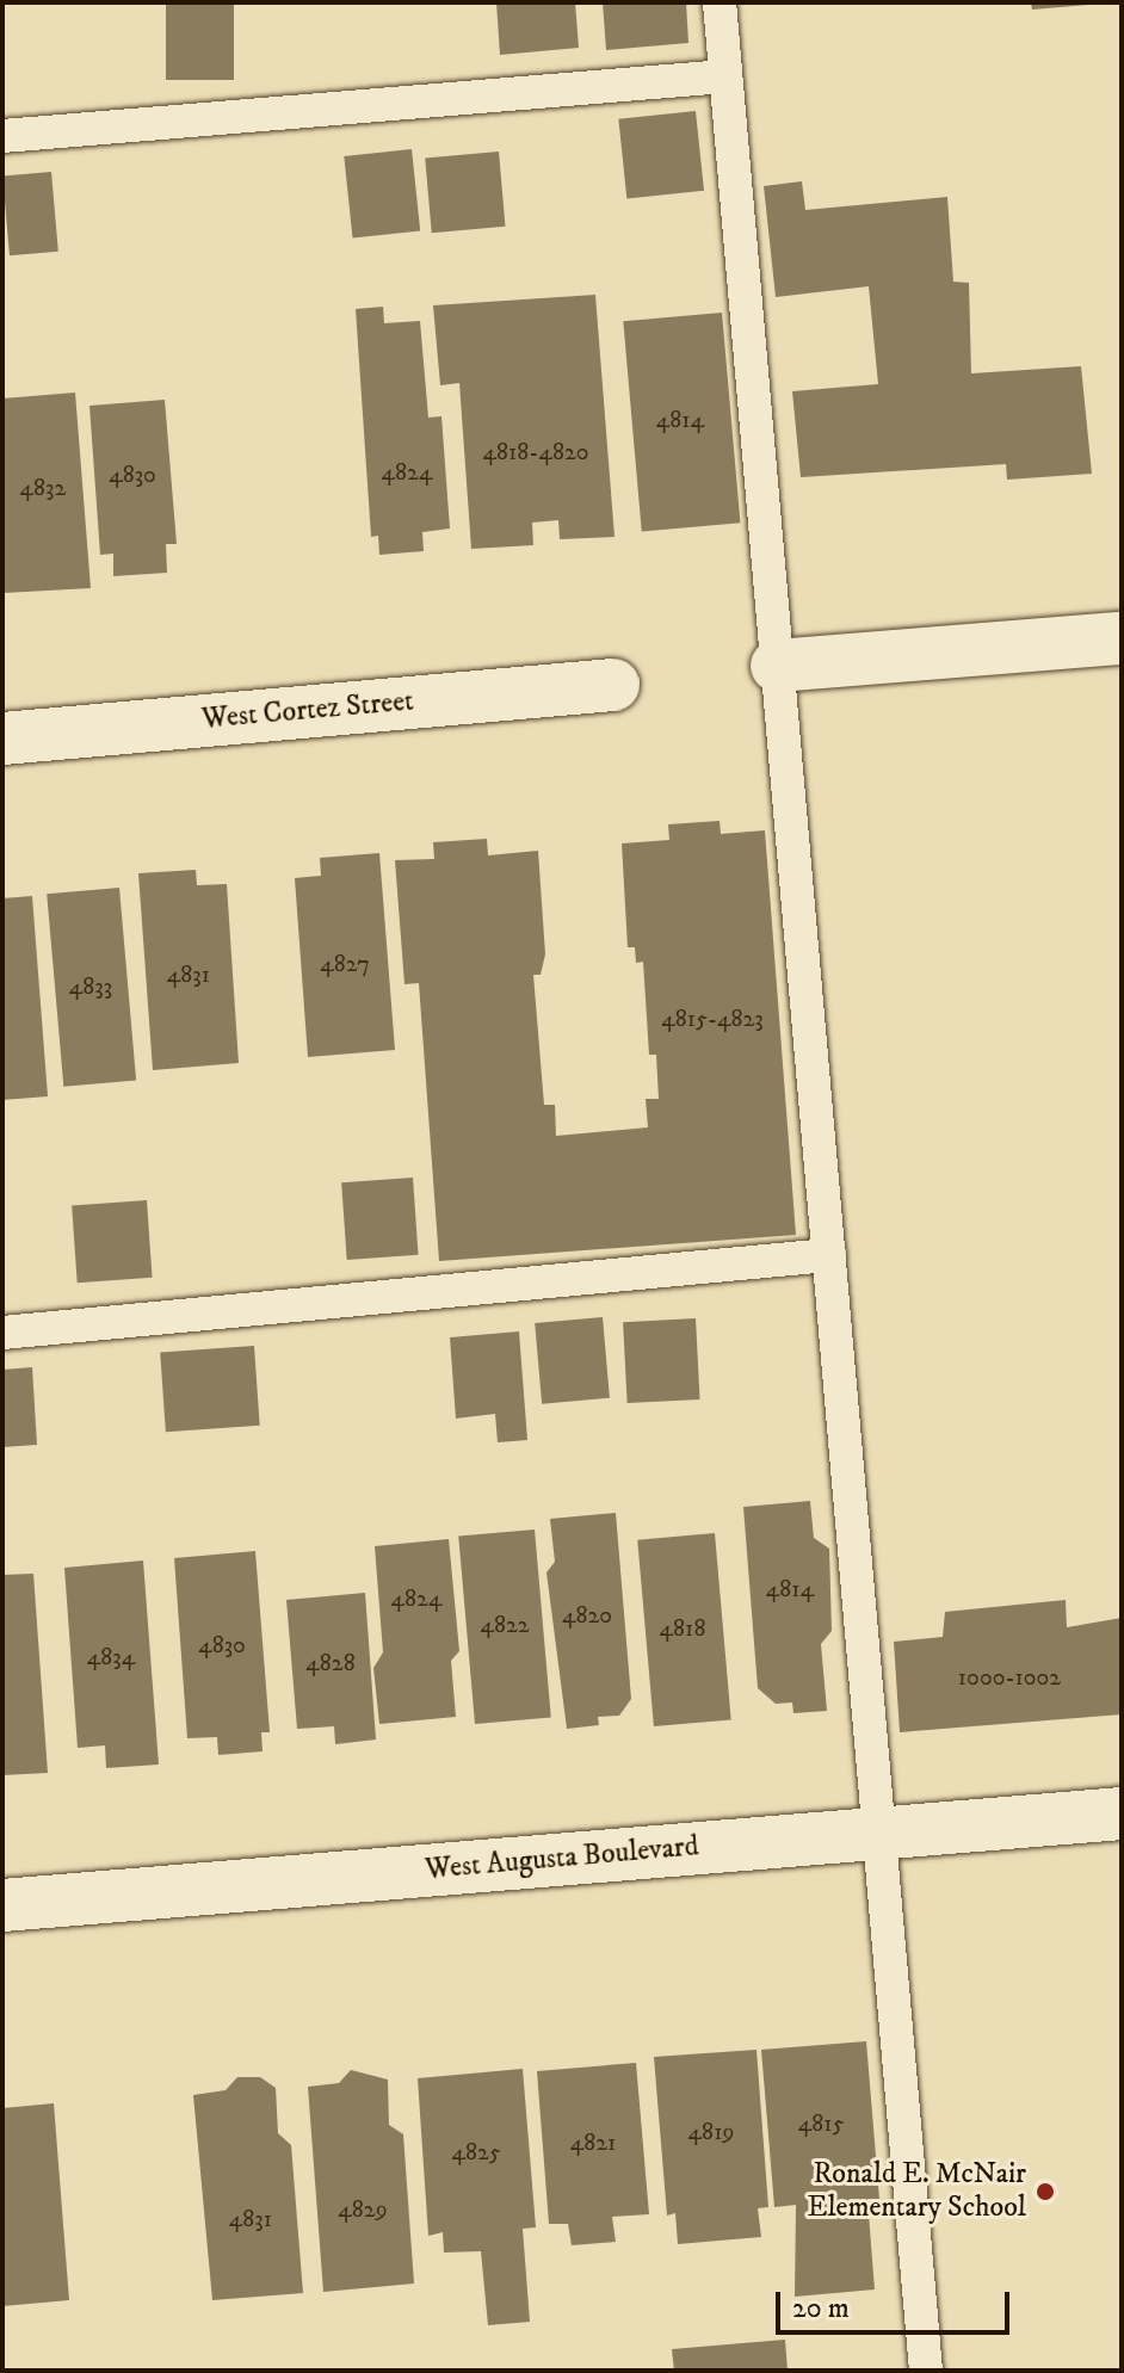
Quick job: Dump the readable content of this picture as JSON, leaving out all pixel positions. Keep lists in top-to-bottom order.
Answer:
{
  "streets": {
    "street": ["West Cortez Street", "West Augusta Boulevard"]
  },
  "places": ["Ronald E. McNair Elementary School"],
  "house_numbers": [
    "4814",
    "4818-4820",
    "4824",
    "4830",
    "4832",
    "4827",
    "4831",
    "4833",
    "4815-4823",
    "4814",
    "4824",
    "4820",
    "4822",
    "4818",
    "4830",
    "4834",
    "4828",
    "1000-1002",
    "4815",
    "4819",
    "4821",
    "4825",
    "4829",
    "4831"
  ],
  "scale_bar": "20 m"
}
